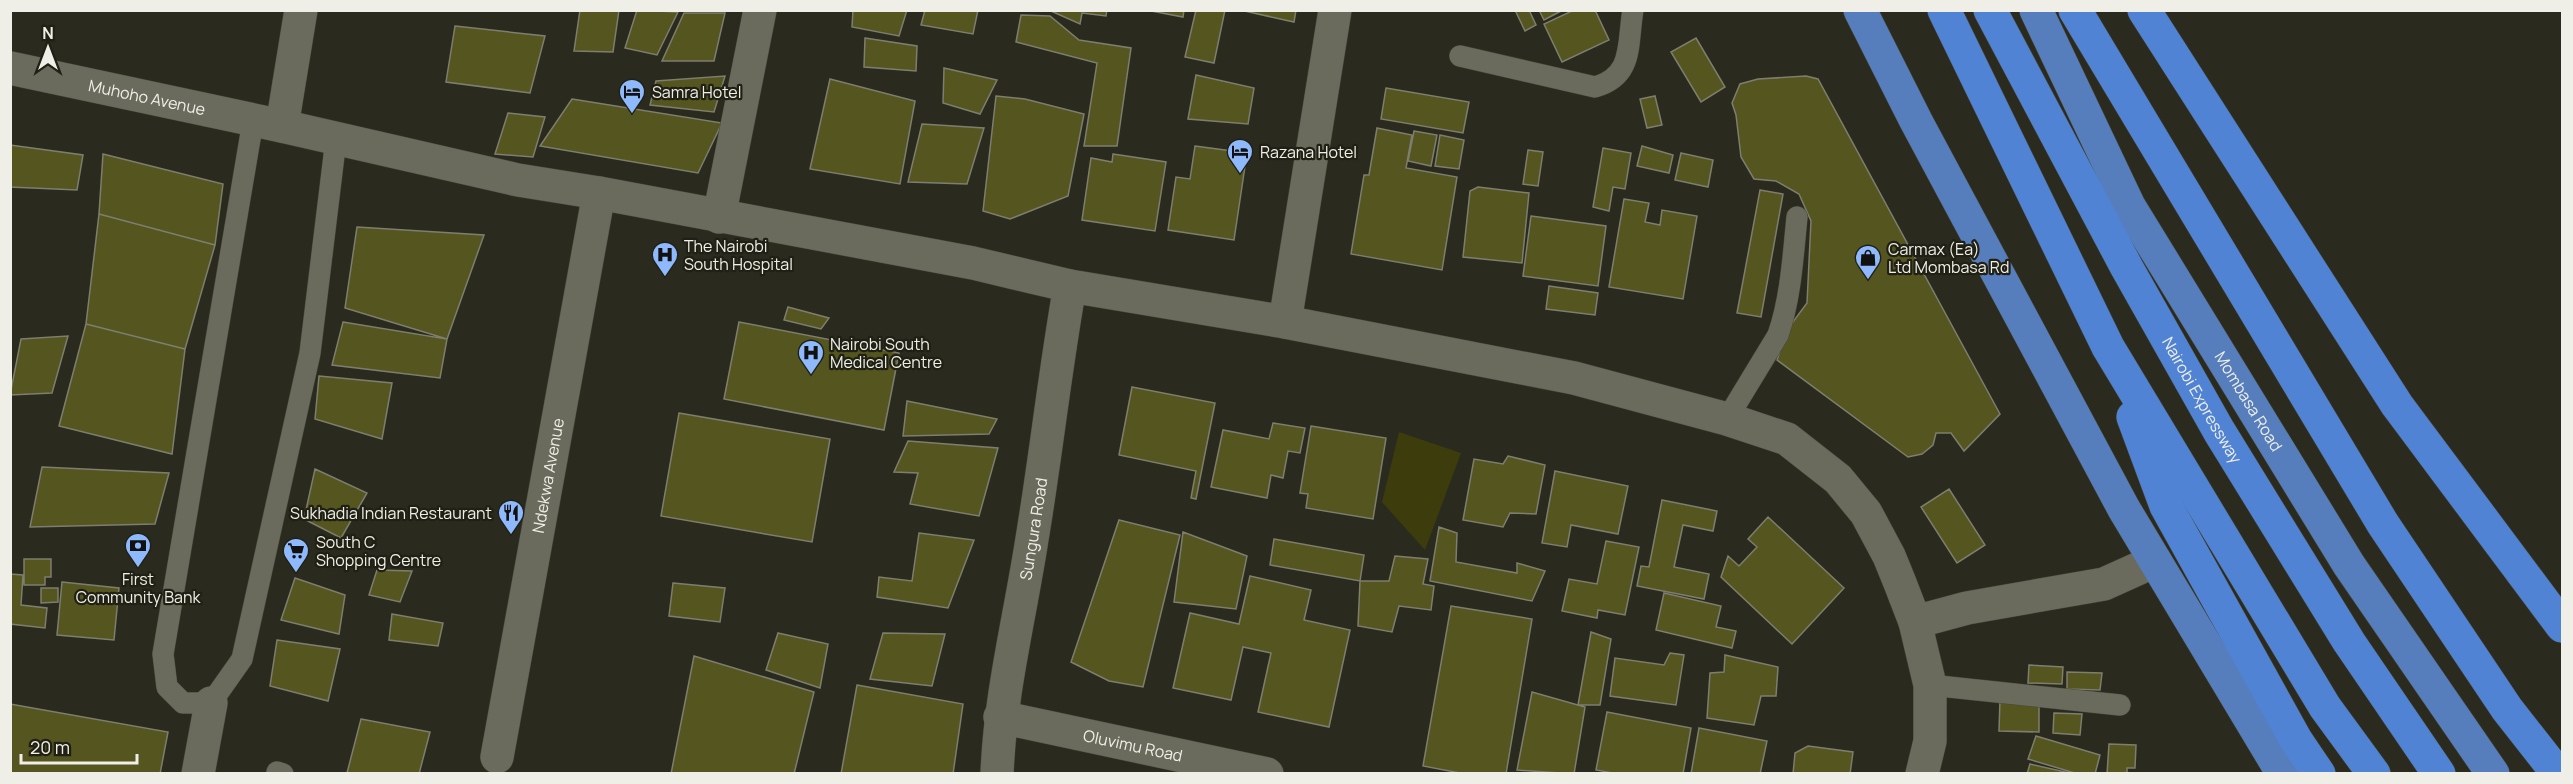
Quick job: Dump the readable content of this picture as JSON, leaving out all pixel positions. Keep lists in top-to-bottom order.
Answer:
{
  "streets": {
    "highway": ["Nairobi Expressway", "Mombasa Road"],
    "street": [
      "Muhoho Avenue",
      "Ndekwa Avenue",
      "Sungura Road",
      "Oluvimu Road"
    ]
  },
  "crossings": [
    ["Muhoho Avenue", "Ndekwa Avenue"],
    ["Muhoho Avenue", "Sungura Road"],
    ["Sungura Road", "Oluvimu Road"]
  ],
  "places": {
    "hotel": ["Samra Hotel", "Razana Hotel"],
    "hospital": ["The Nairobi South Hospital", "Nairobi South Medical Centre"],
    "shop": ["Carmax (Ea) Ltd Mombasa Rd"],
    "restaurant": ["Sukhadia Indian Restaurant"],
    "bank": ["First Community Bank"],
    "supermarket": ["South C Shopping Centre"]
  },
  "scale_bar": "20 m",
  "north": "top"
}
